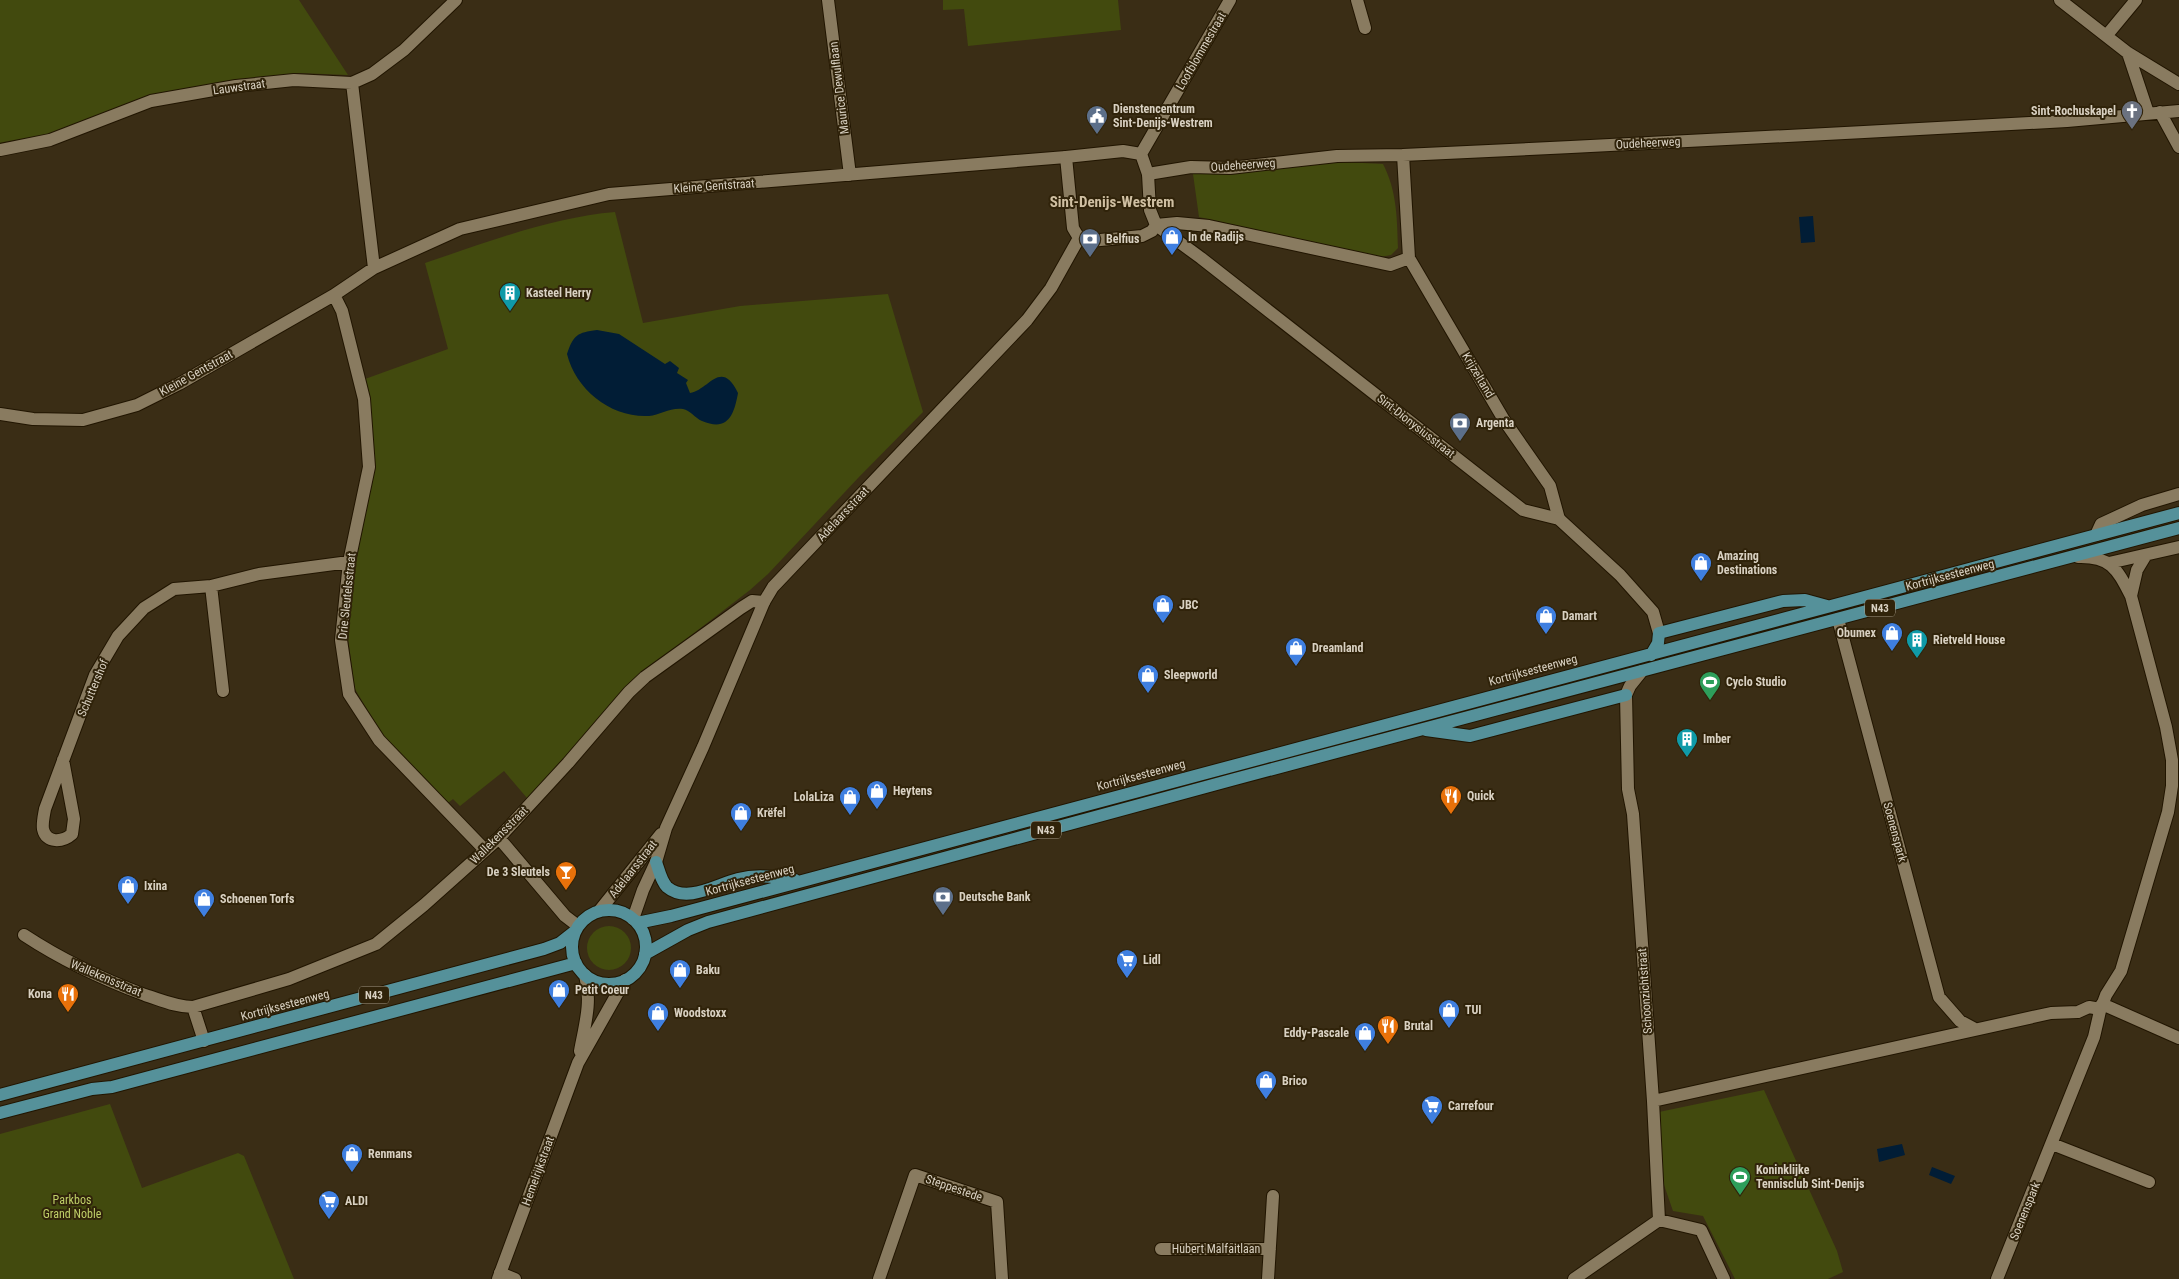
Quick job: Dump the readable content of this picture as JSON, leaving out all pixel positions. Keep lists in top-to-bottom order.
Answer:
{
  "streets": {
    "main road": ["Kortrijksesteenweg", "N43"],
    "street": [
      "Loofblommestraat",
      "Lauwstraat",
      "Maurice Dewulflaan",
      "Oudeheerweg",
      "Kleine Gentstraat",
      "Krijzeltand",
      "Sint-Dionysiusstraat",
      "Adelaarsstraat",
      "Drie Sleutelsstraat",
      "Schuttershof",
      "Soenenspark",
      "Wallekensstraat",
      "Schoonzichtstraat",
      "Hemelrijkstraat",
      "Steppestede",
      "Hubert Malfaitlaan"
    ]
  },
  "crossings": [
    ["Loofblommestraat", "Kleine Gentstraat"],
    ["Maurice Dewulflaan", "Kleine Gentstraat"],
    ["Oudeheerweg", "Krijzeltand"],
    ["Kleine Gentstraat", "Drie Sleutelsstraat"],
    ["Krijzeltand", "Sint-Dionysiusstraat"],
    ["Sint-Dionysiusstraat", "Kortrijksesteenweg"],
    ["Adelaarsstraat", "Kortrijksesteenweg"],
    ["Adelaarsstraat", "N43"],
    ["Adelaarsstraat", "Wallekensstraat"],
    ["Adelaarsstraat", "Hemelrijkstraat"],
    ["Kortrijksesteenweg", "N43"],
    ["Kortrijksesteenweg", "Soenenspark"],
    ["Kortrijksesteenweg", "Hemelrijkstraat"],
    ["Drie Sleutelsstraat", "Schuttershof"],
    ["Drie Sleutelsstraat", "Wallekensstraat"],
    ["N43", "Schoonzichtstraat"],
    ["N43", "Hemelrijkstraat"]
  ],
  "districts": ["Sint-Denijs-Westrem"],
  "parks": ["Parkbos Grand Noble"],
  "places": {
    "church": ["Sint-Rochuskapel"],
    "public building": ["Dienstencentrum Sint-Denijs-Westrem"],
    "shop": [
      "In de Radijs",
      "Amazing Destinations",
      "JBC",
      "Damart",
      "Obumex",
      "Dreamland",
      "Sleepworld",
      "Heytens",
      "LolaLiza",
      "Krëfel",
      "Ixina",
      "Schoenen Torfs",
      "Baku",
      "Petit Coeur",
      "TUI",
      "Woodstoxx",
      "Eddy-Pascale",
      "Brico",
      "Renmans"
    ],
    "bank": ["Belfius", "Argenta", "Deutsche Bank"],
    "building": ["Kasteel Herry", "Rietveld House", "Imber"],
    "sports": ["Cyclo Studio", "Koninklijke Tennisclub Sint-Denijs"],
    "restaurant": ["Quick", "Kona", "Brutal"],
    "bar": ["De 3 Sleutels"],
    "supermarket": ["Lidl", "Carrefour", "ALDI"]
  }
}
